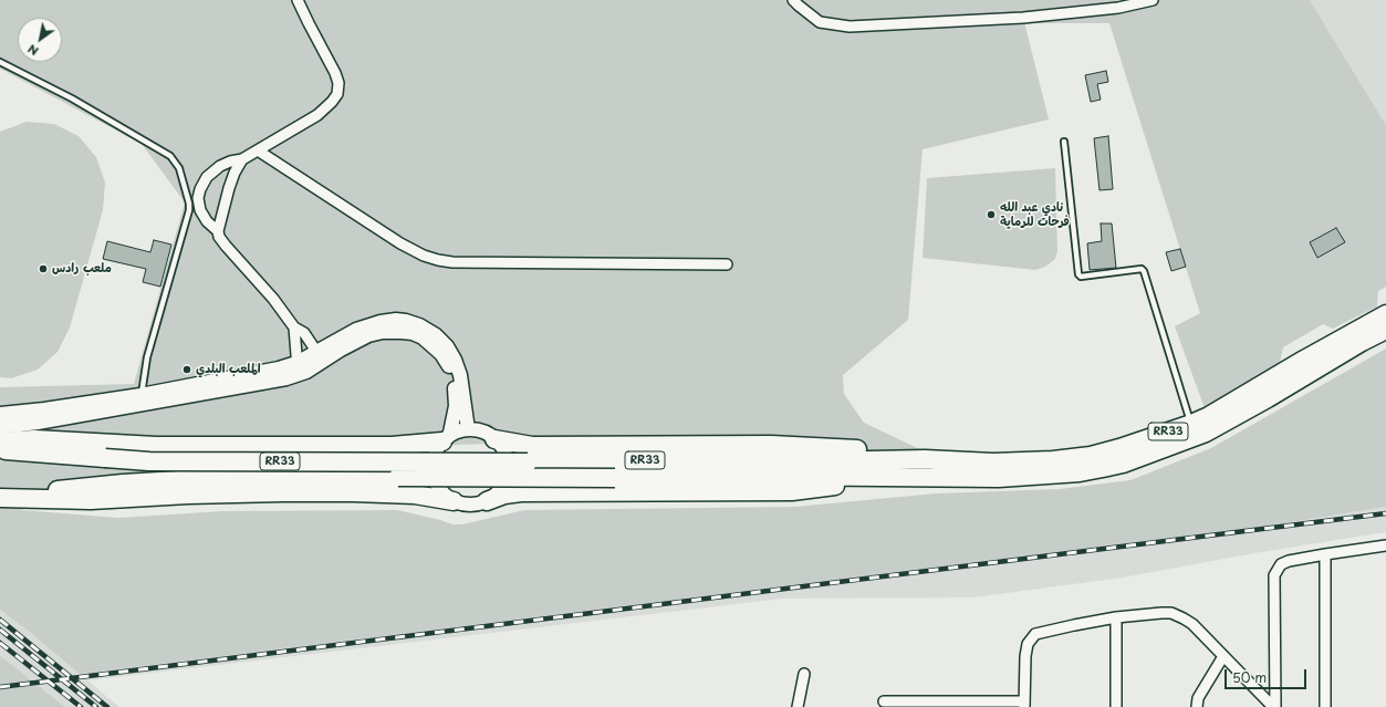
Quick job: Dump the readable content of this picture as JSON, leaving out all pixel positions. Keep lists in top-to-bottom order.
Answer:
{
  "streets": {
    "highway": ["RR33"]
  },
  "places": ["نادي عبد الله فرحات للرماية", "ملعب رادس", "الملعب البلدي"],
  "scale_bar": "50 m",
  "north": "bottom left"
}
